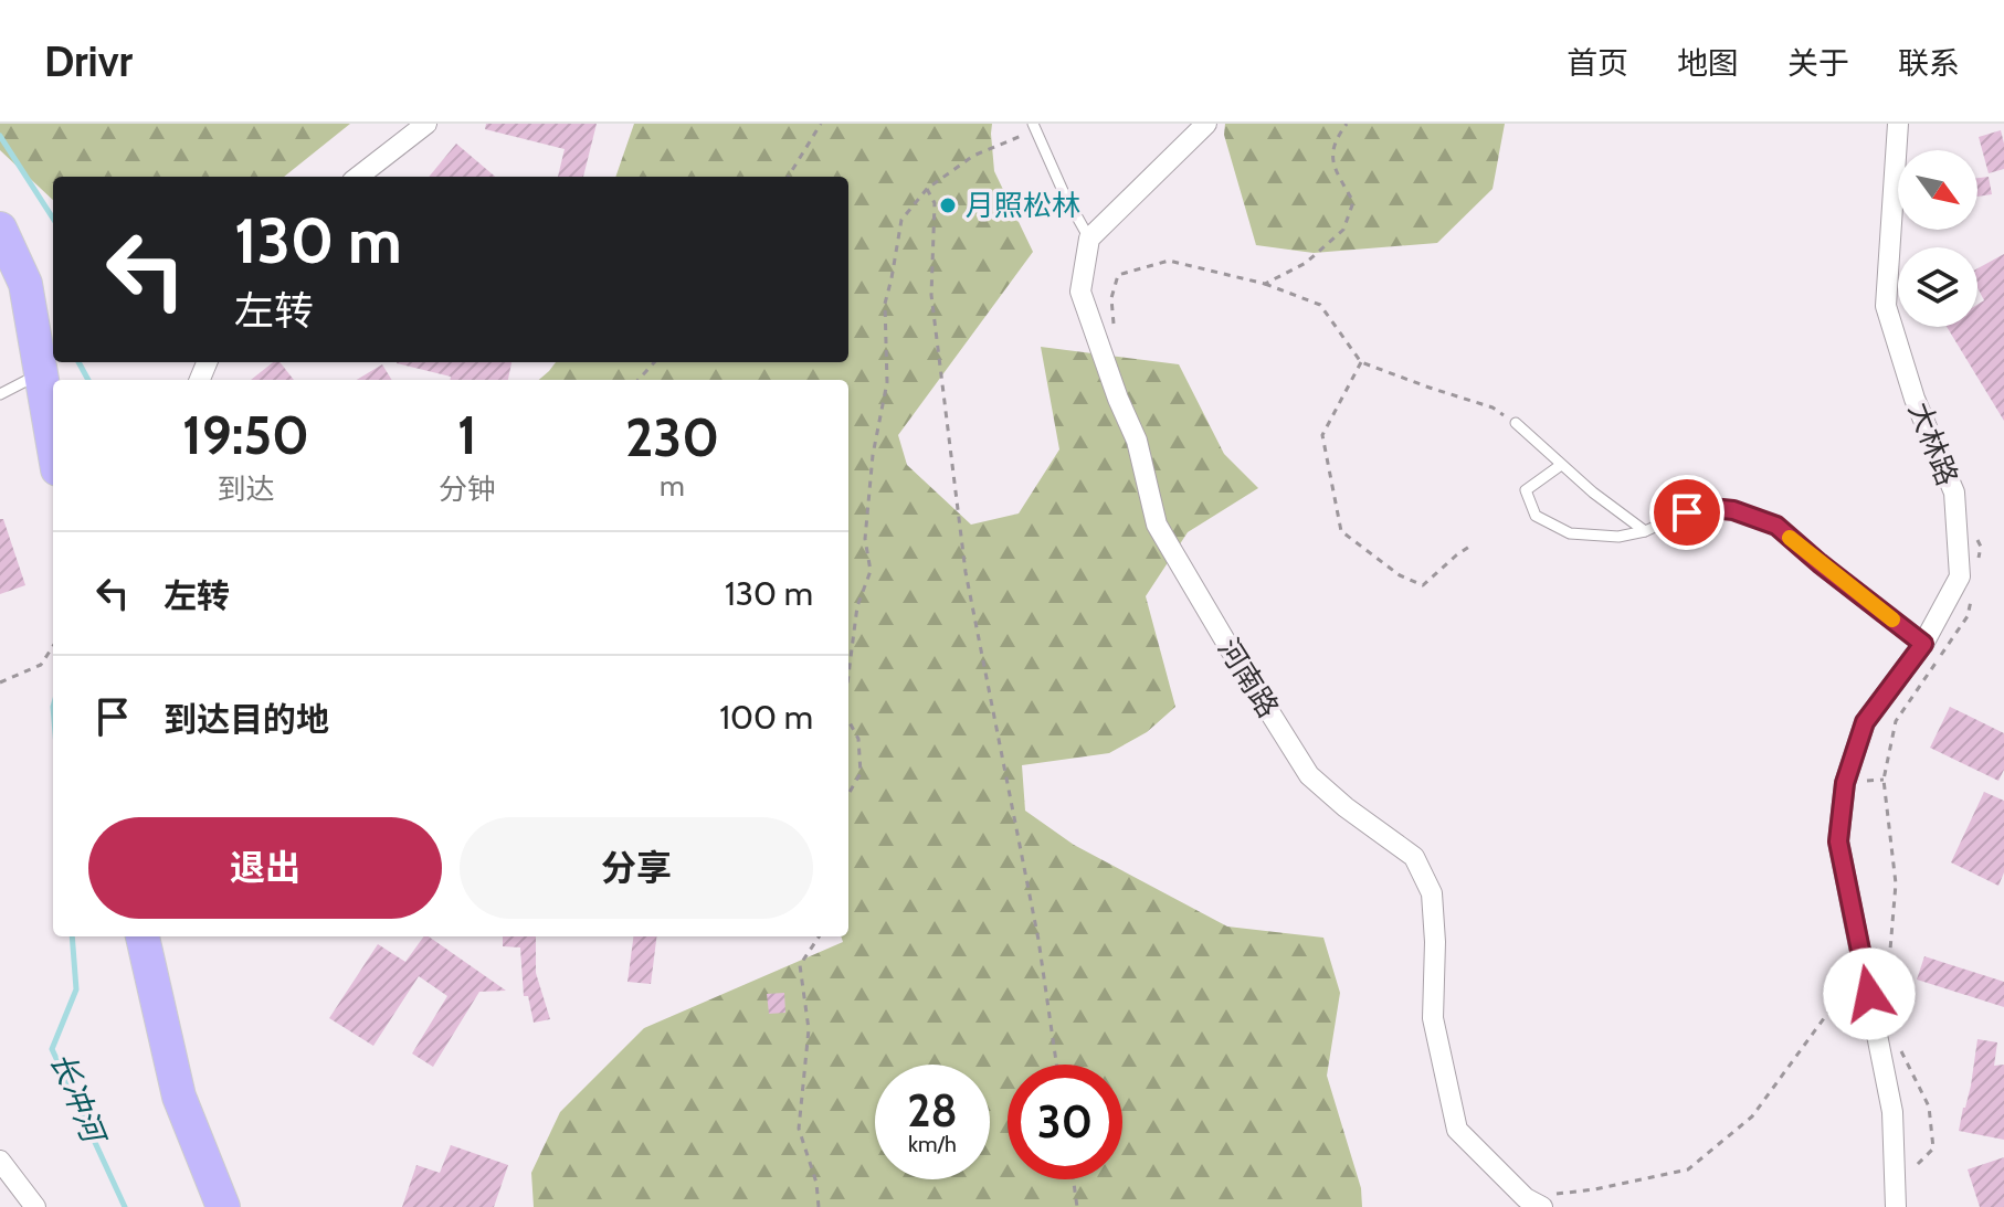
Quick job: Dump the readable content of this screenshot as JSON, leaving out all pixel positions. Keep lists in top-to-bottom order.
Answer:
{
  "streets": {
    "street": ["大林路", "河南路"]
  },
  "water": ["长冲河"],
  "places": ["月照松林"],
  "north": "bottom right",
  "page": {
    "header": "Drivr",
    "nav": [
      "首页",
      "地图",
      "关于",
      "联系"
    ],
    "turn": ["130 m", "左转"],
    "eta": [
      "19:50",
      "到达",
      "1",
      "分钟",
      "230",
      "m"
    ],
    "list": [
      {
        "name": "左转",
        "value": "130 m"
      },
      {
        "name": "到达目的地",
        "value": "100 m"
      }
    ],
    "buttons": ["退出", "分享"],
    "speed": "28 km/h",
    "limit": "30"
  }
}
